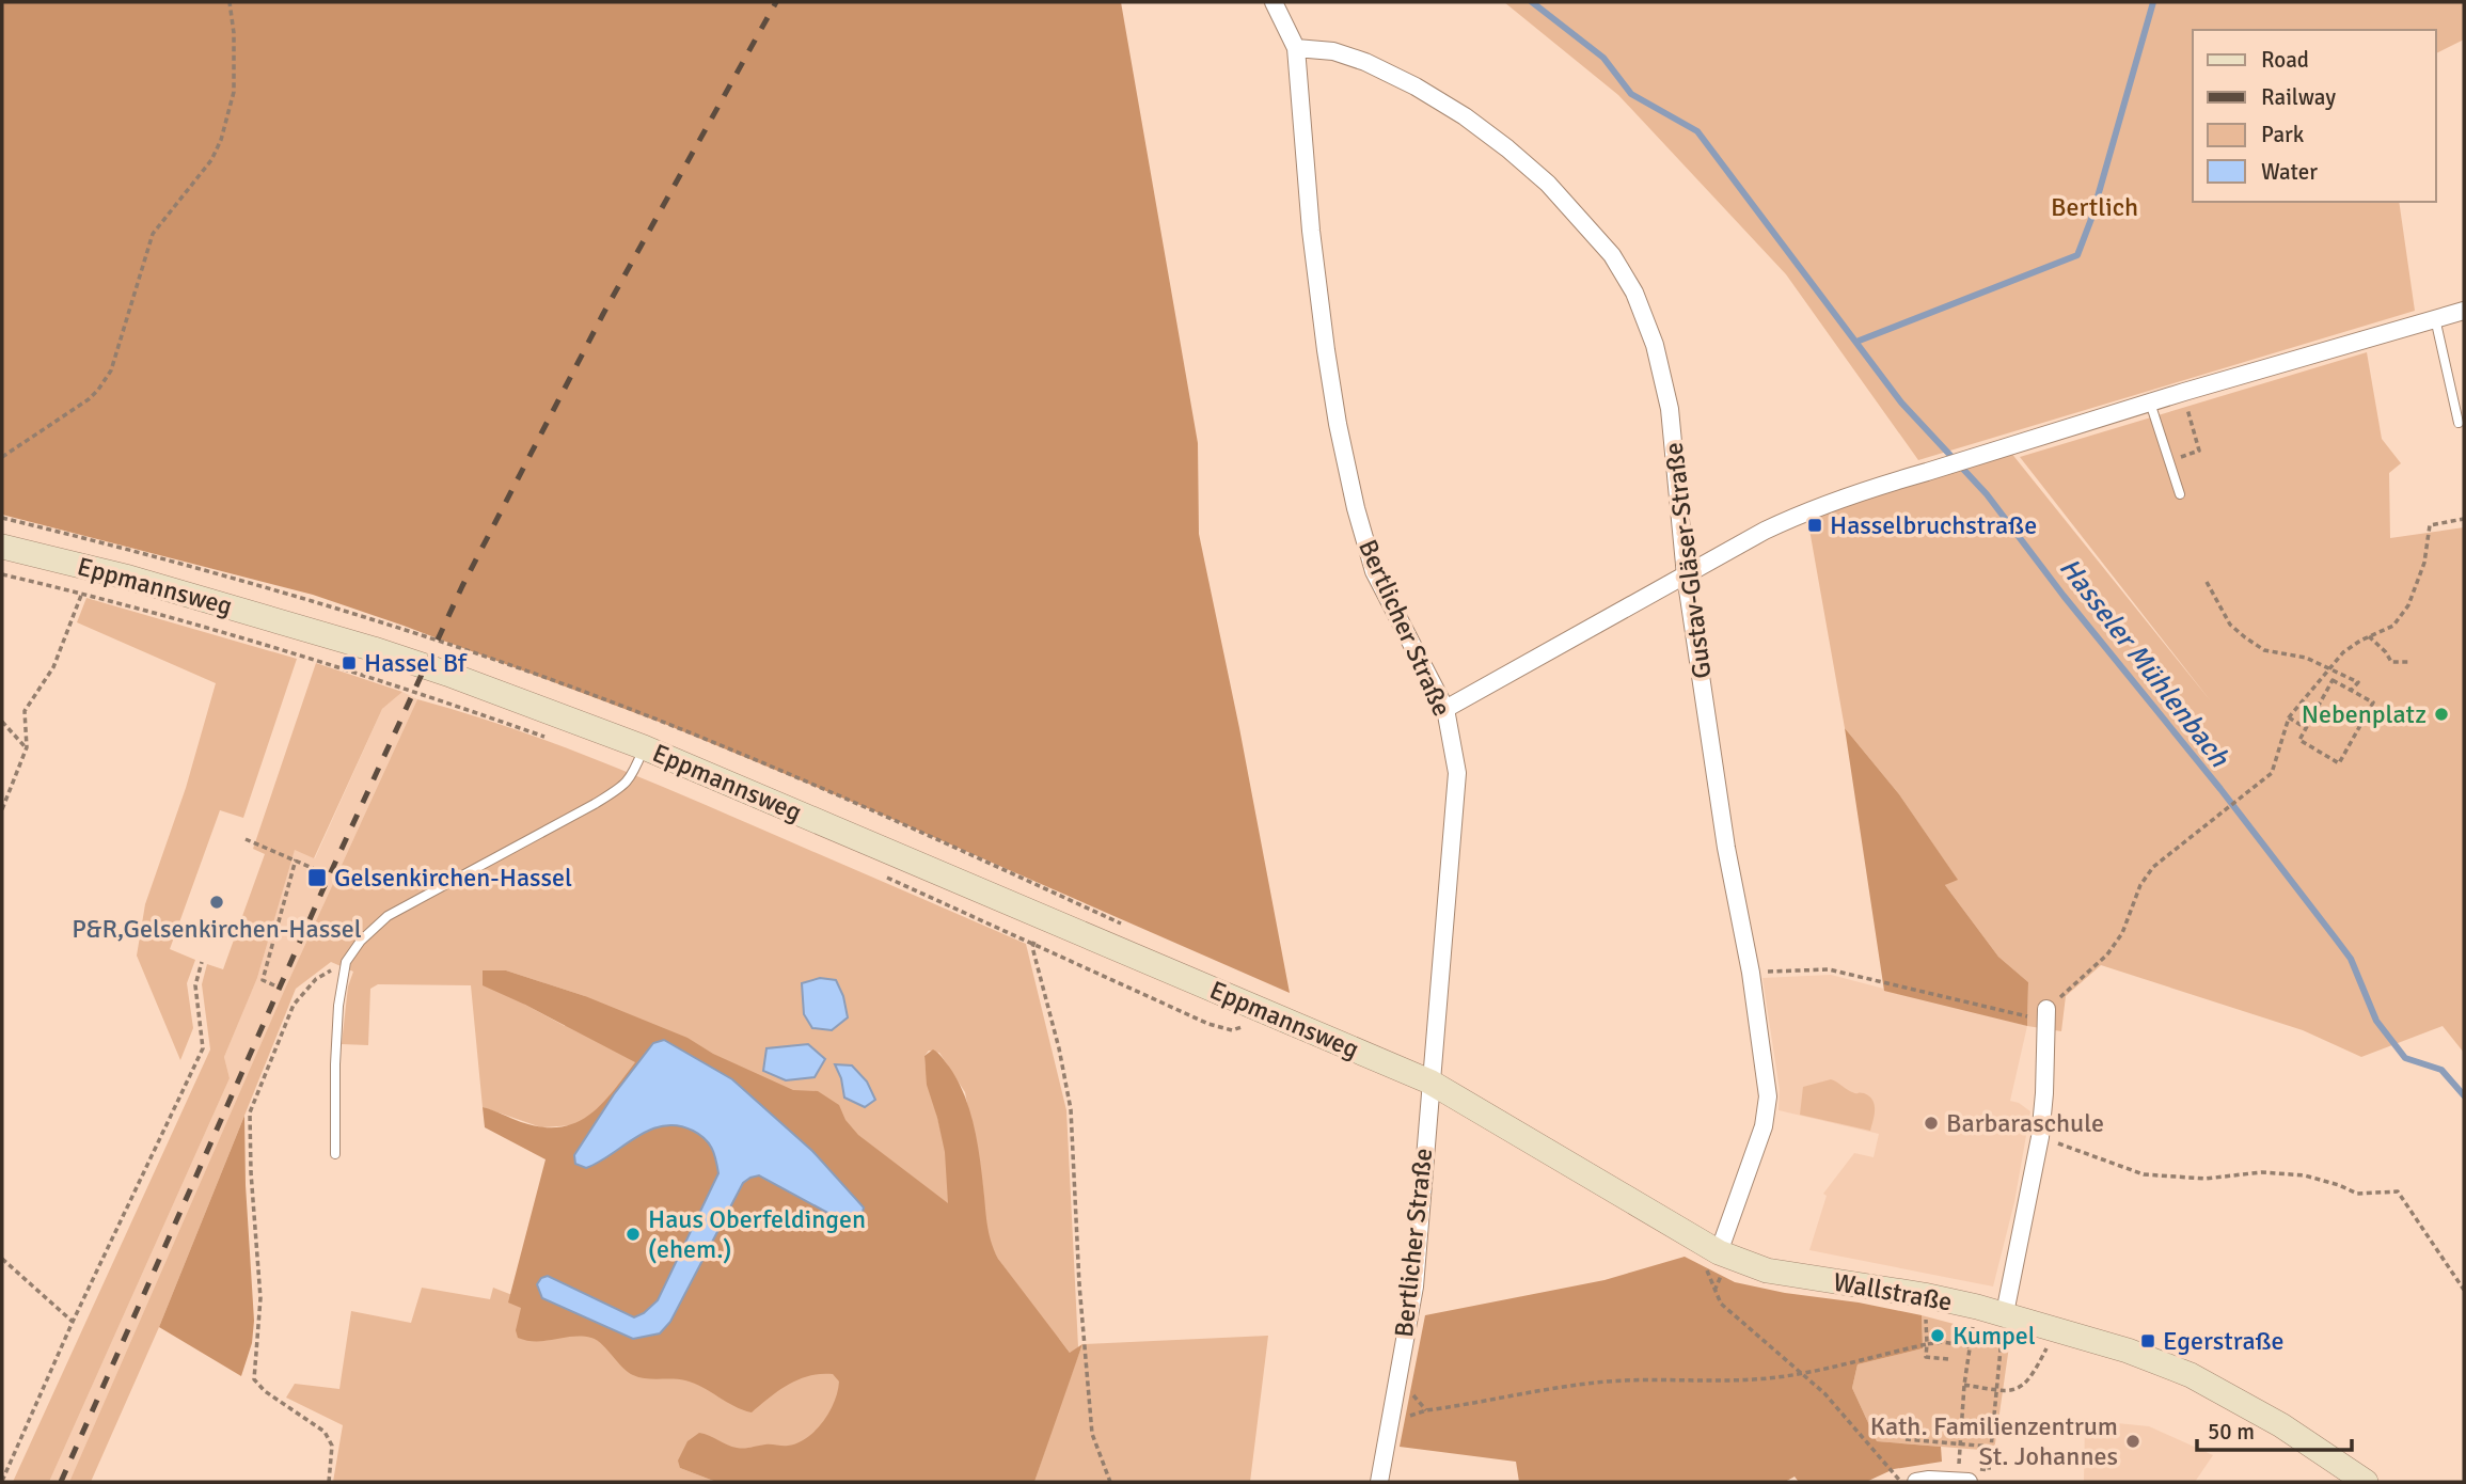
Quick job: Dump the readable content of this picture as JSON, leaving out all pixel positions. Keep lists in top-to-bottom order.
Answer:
{
  "streets": {
    "street": [
      "Gustav-Gläser-Straße",
      "Eppmannsweg",
      "Bertlicher Straße",
      "Wallstraße"
    ]
  },
  "crossings": [
    ["Gustav-Gläser-Straße", "Bertlicher Straße"],
    ["Gustav-Gläser-Straße", "Wallstraße"],
    ["Eppmannsweg", "Bertlicher Straße"],
    ["Eppmannsweg", "Wallstraße"],
    ["Bertlicher Straße", "Wallstraße"]
  ],
  "water": ["Hasseler Mühlenbach"],
  "parks": ["Bertlich"],
  "places": {
    "transit": [
      "Hasselbruchstraße",
      "Hassel Bf",
      "Gelsenkirchen-Hassel",
      "Egerstraße"
    ],
    "other": [
      "Nebenplatz",
      "P&R,Gelsenkirchen-Hassel",
      "Barbaraschule",
      "Haus Oberfeldingen (ehem.)",
      "Kumpel",
      "Kath. Familienzentrum St. Johannes"
    ]
  },
  "legend": [
    "Road",
    "Railway",
    "Park",
    "Water"
  ],
  "scale_bar": "50 m"
}
